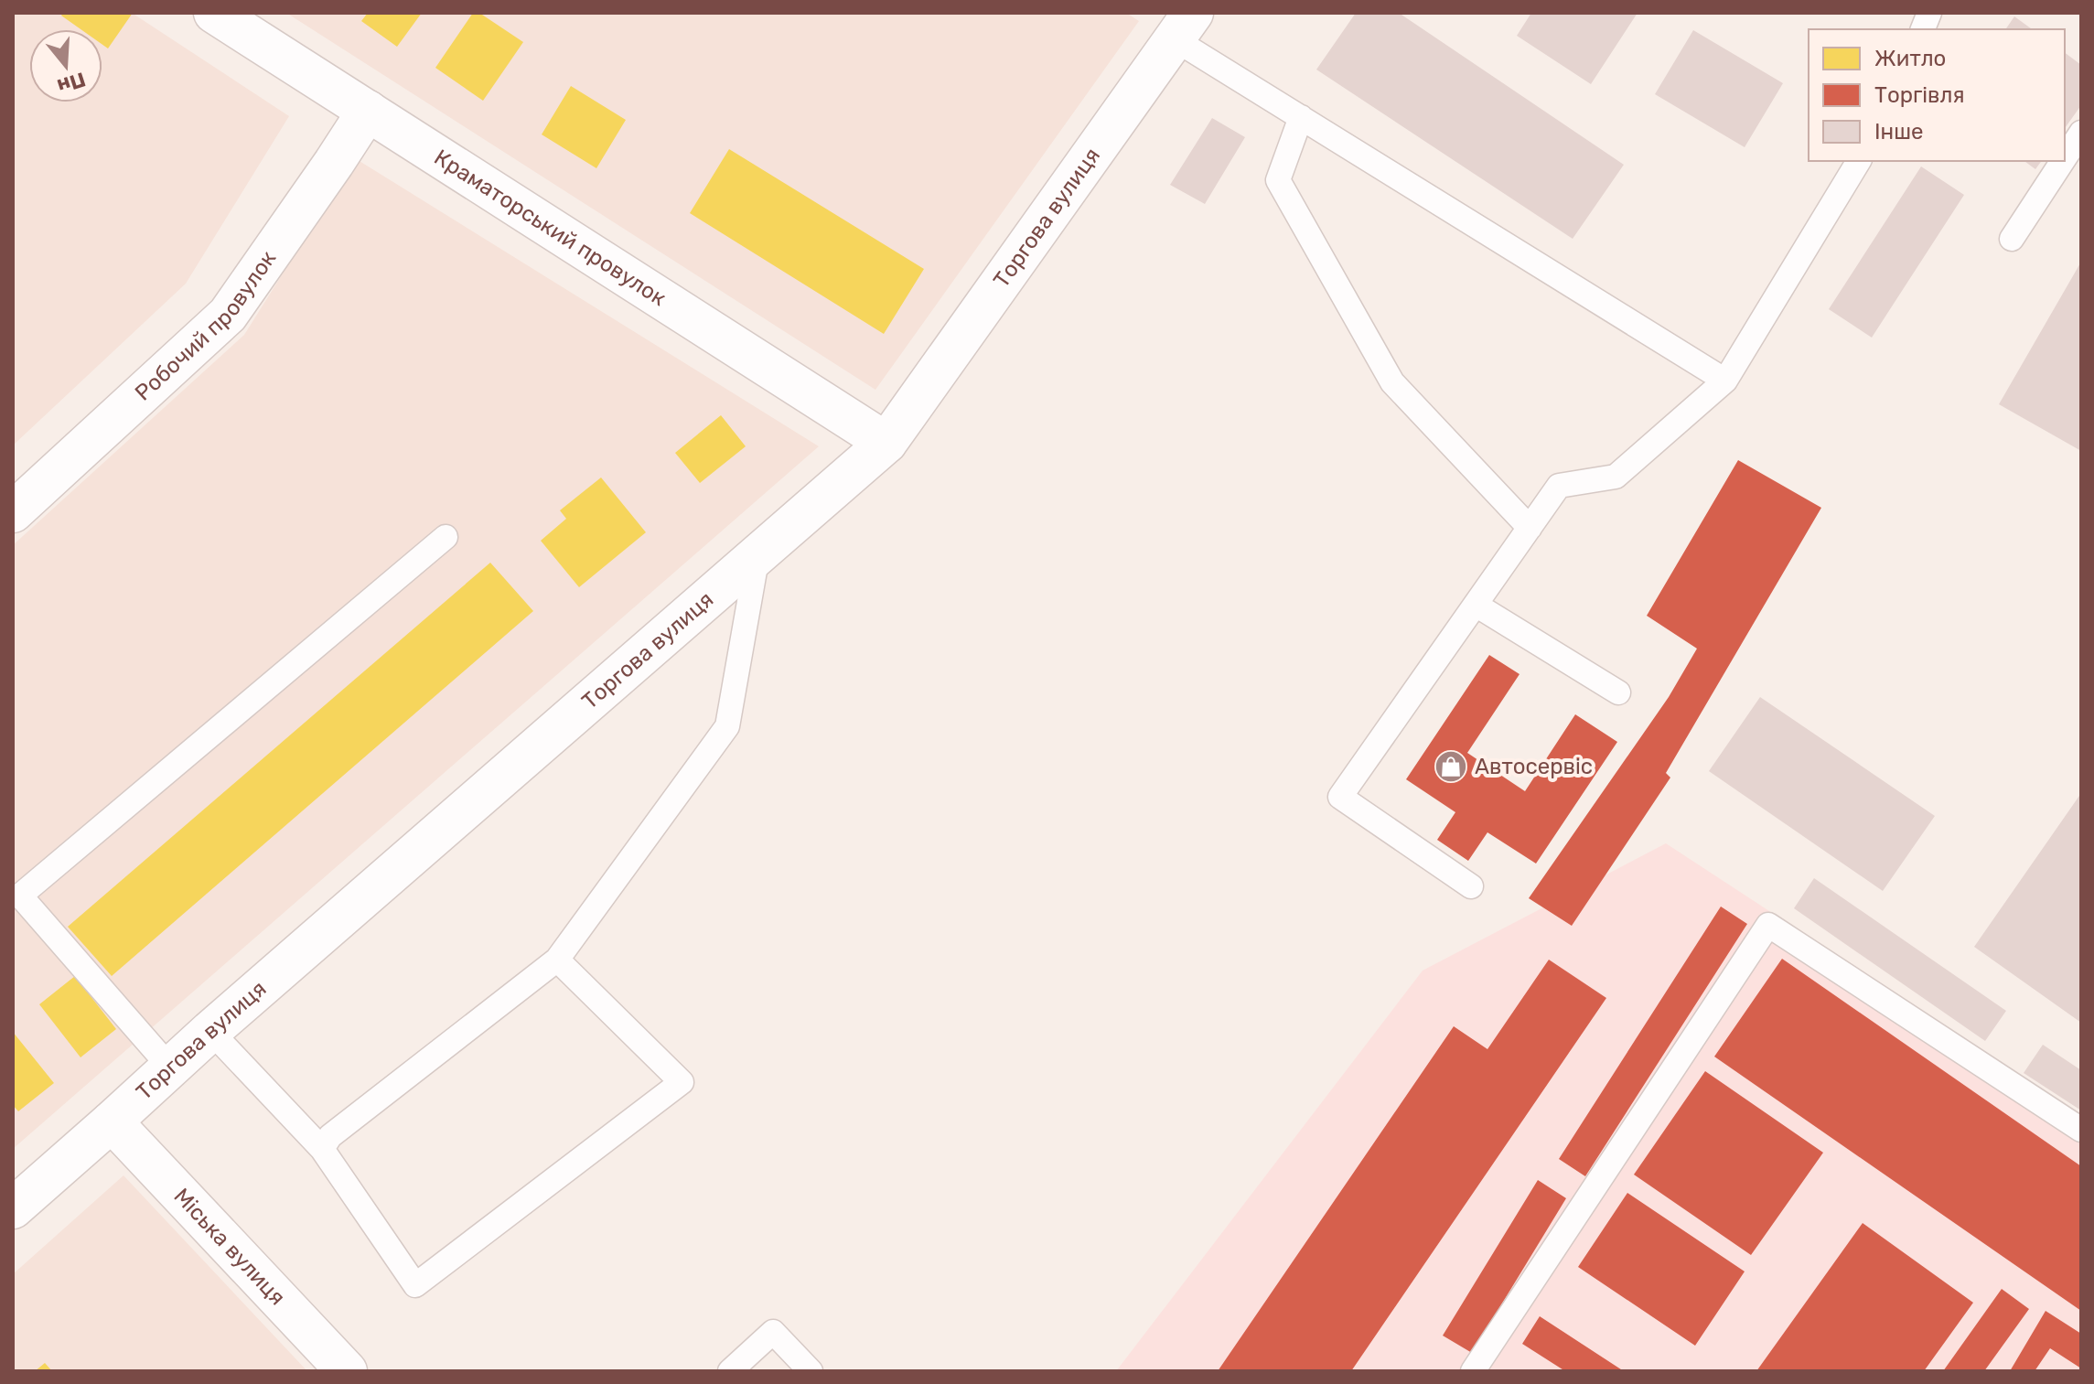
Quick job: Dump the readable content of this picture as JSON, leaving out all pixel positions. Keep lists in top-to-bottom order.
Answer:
{
  "streets": {
    "street": [
      "Торгова вулиця",
      "Краматорський провулок",
      "Робочий провулок",
      "Міська вулиця"
    ]
  },
  "crossings": [
    ["Торгова вулиця", "Краматорський провулок"],
    ["Торгова вулиця", "Міська вулиця"],
    ["Краматорський провулок", "Робочий провулок"]
  ],
  "places": {
    "shop": ["Автосервіс"]
  },
  "legend": ["Житло", "Торгівля", "Інше"],
  "north": "bottom"
}
